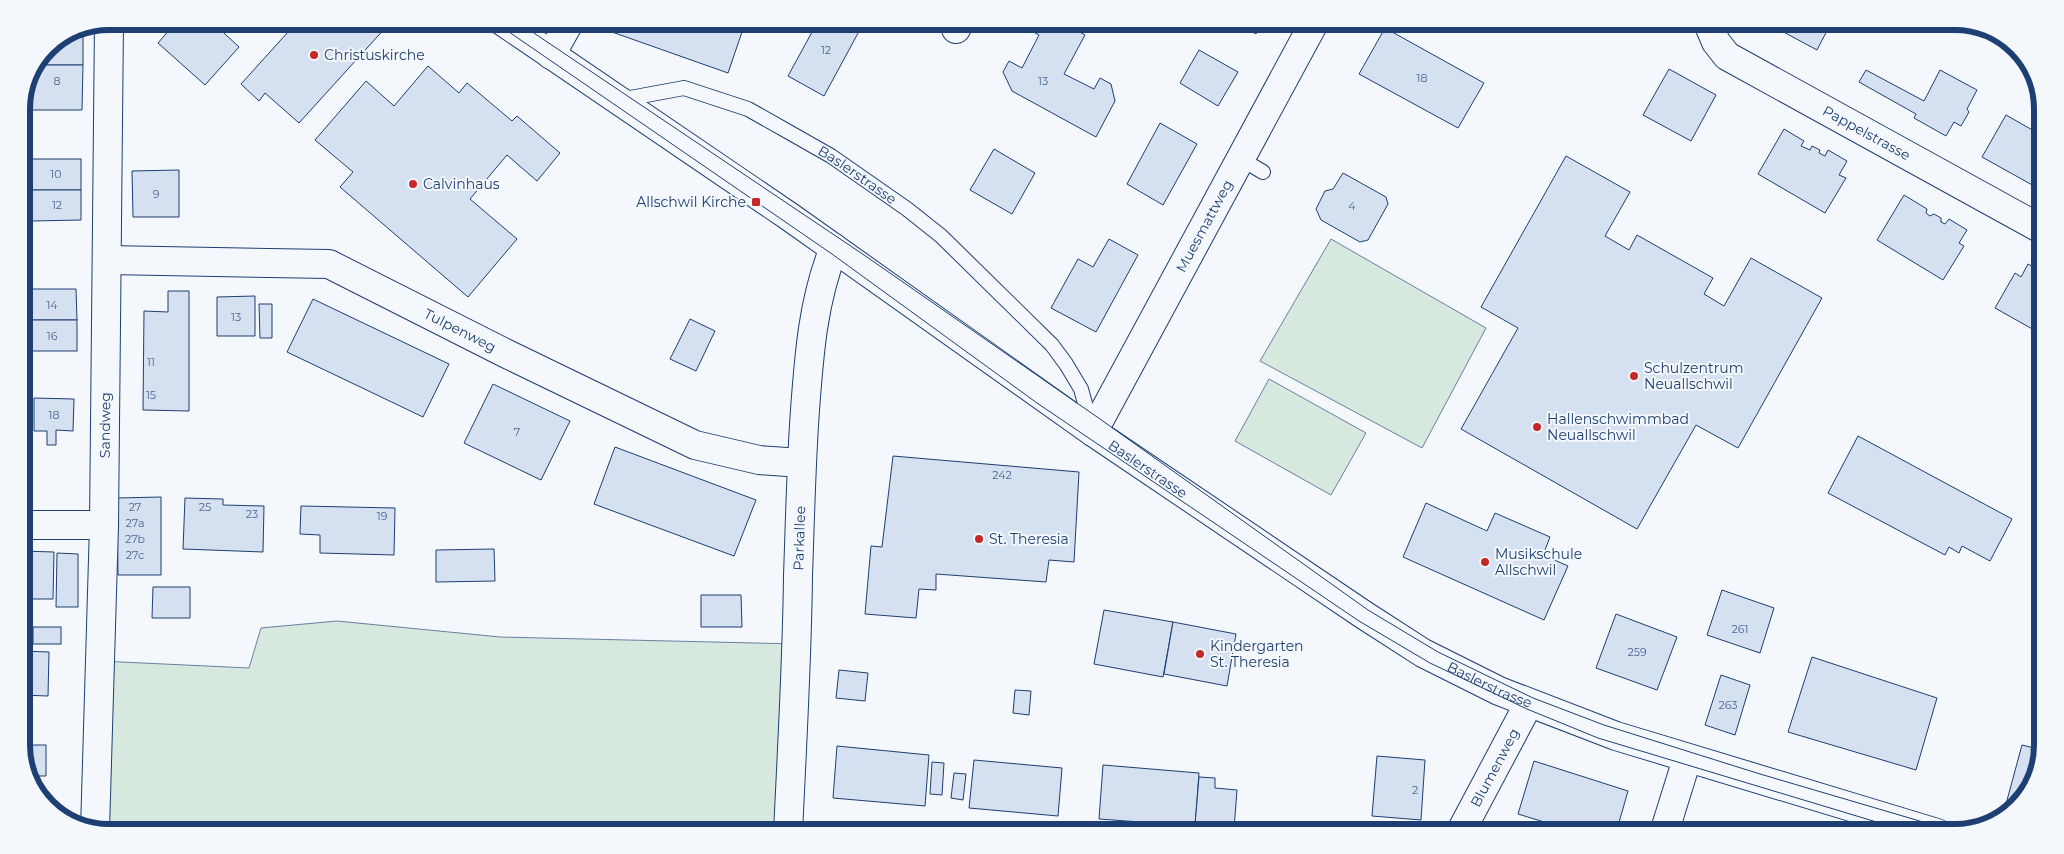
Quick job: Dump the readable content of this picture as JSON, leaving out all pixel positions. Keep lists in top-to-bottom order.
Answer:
{
  "streets": {
    "street": [
      "Pappelstrasse",
      "Baslerstrasse",
      "Muesmattweg",
      "Tulpenweg",
      "Sandweg",
      "Parkallee",
      "Blumenweg"
    ]
  },
  "crossings": [
    ["Baslerstrasse", "Muesmattweg"],
    ["Baslerstrasse", "Parkallee"],
    ["Baslerstrasse", "Blumenweg"],
    ["Tulpenweg", "Sandweg"],
    ["Tulpenweg", "Parkallee"]
  ],
  "places": {
    "other": [
      "Christuskirche",
      "Calvinhaus",
      "Schulzentrum Neuallschwil",
      "Hallenschwimmbad Neuallschwil",
      "St. Theresia",
      "Musikschule Allschwil",
      "Kindergarten St. Theresia"
    ],
    "transit": ["Allschwil Kirche"]
  },
  "house_numbers": [
    "12",
    "18",
    "8",
    "13",
    "10",
    "9",
    "12",
    "4",
    "14",
    "13",
    "16",
    "11",
    "15",
    "18",
    "7",
    "242",
    "27",
    "25",
    "23",
    "19",
    "27a",
    "27b",
    "27c",
    "261",
    "259",
    "263",
    "2"
  ]
}
